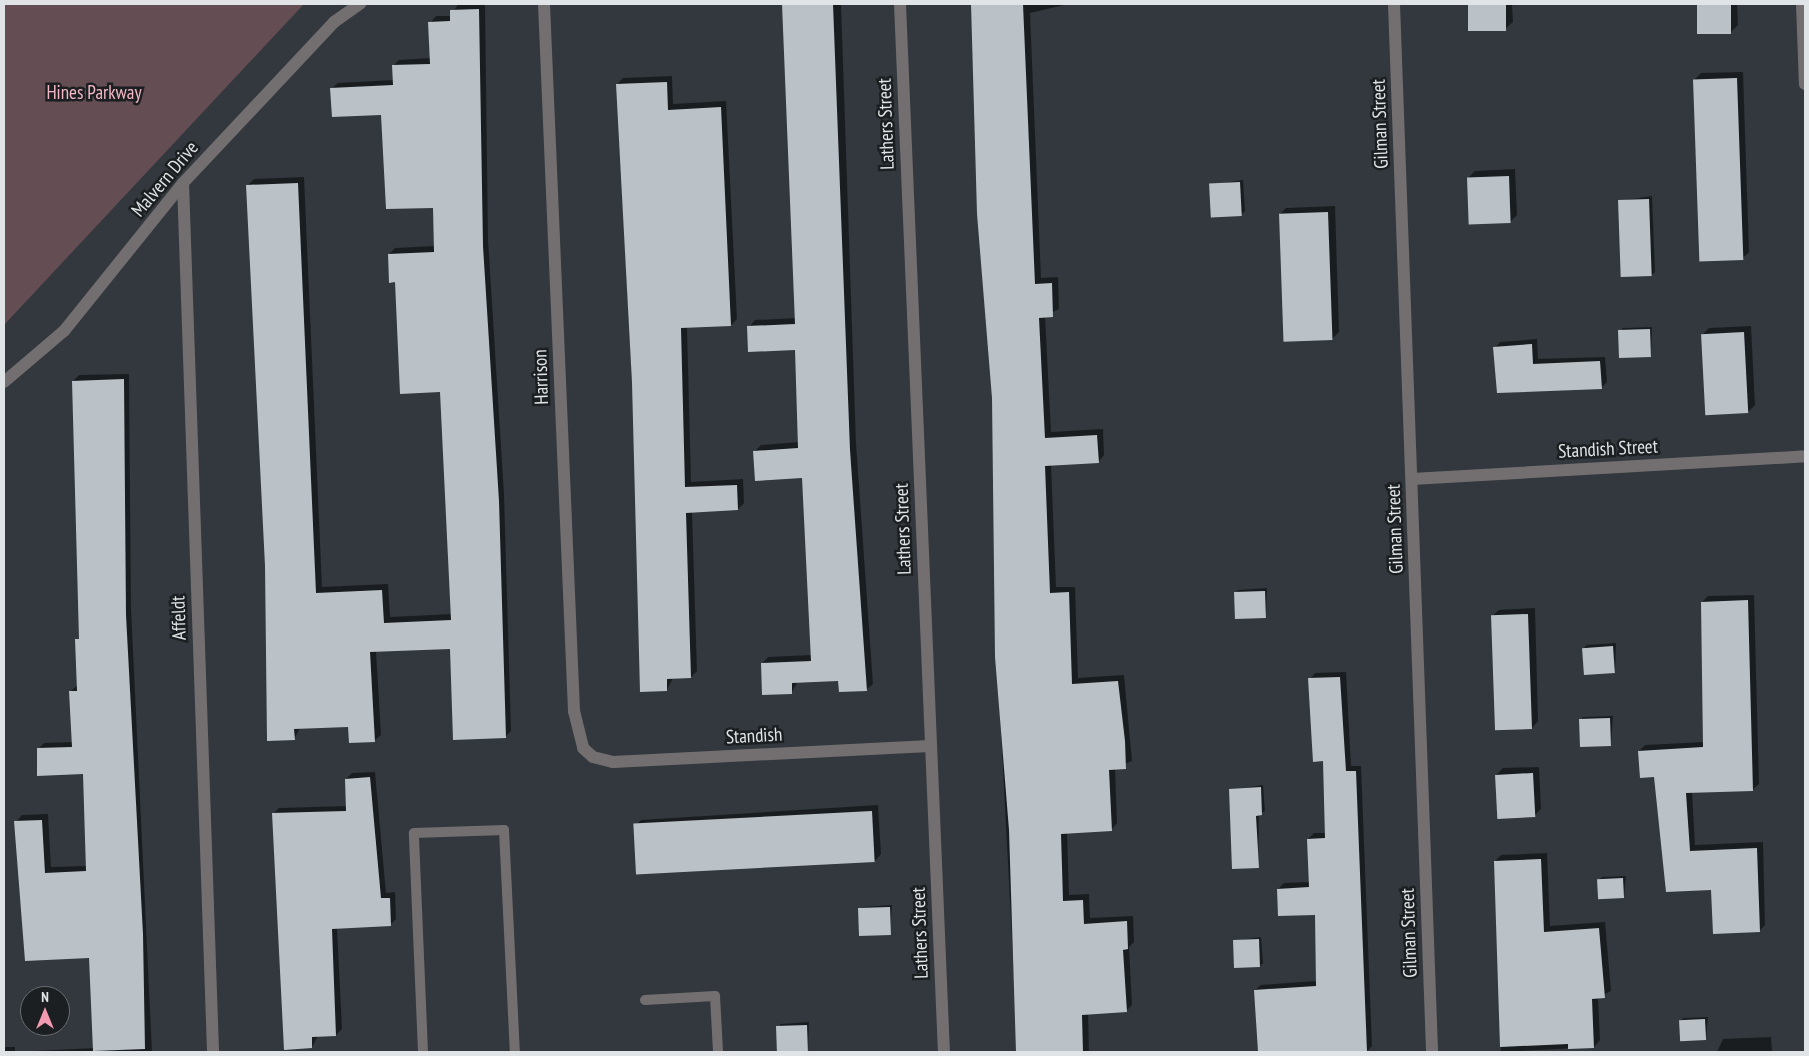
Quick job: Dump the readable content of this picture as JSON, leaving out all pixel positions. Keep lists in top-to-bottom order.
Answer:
{
  "streets": {
    "street": [
      "Lathers Street",
      "Gilman Street",
      "Malvern Drive",
      "Harrison",
      "Standish Street",
      "Affeldt",
      "Standish"
    ]
  },
  "crossings": [
    ["Lathers Street", "Standish"],
    ["Gilman Street", "Standish Street"],
    ["Malvern Drive", "Affeldt"],
    ["Harrison", "Standish"]
  ],
  "parks": ["Hines Parkway"],
  "north": "top"
}
